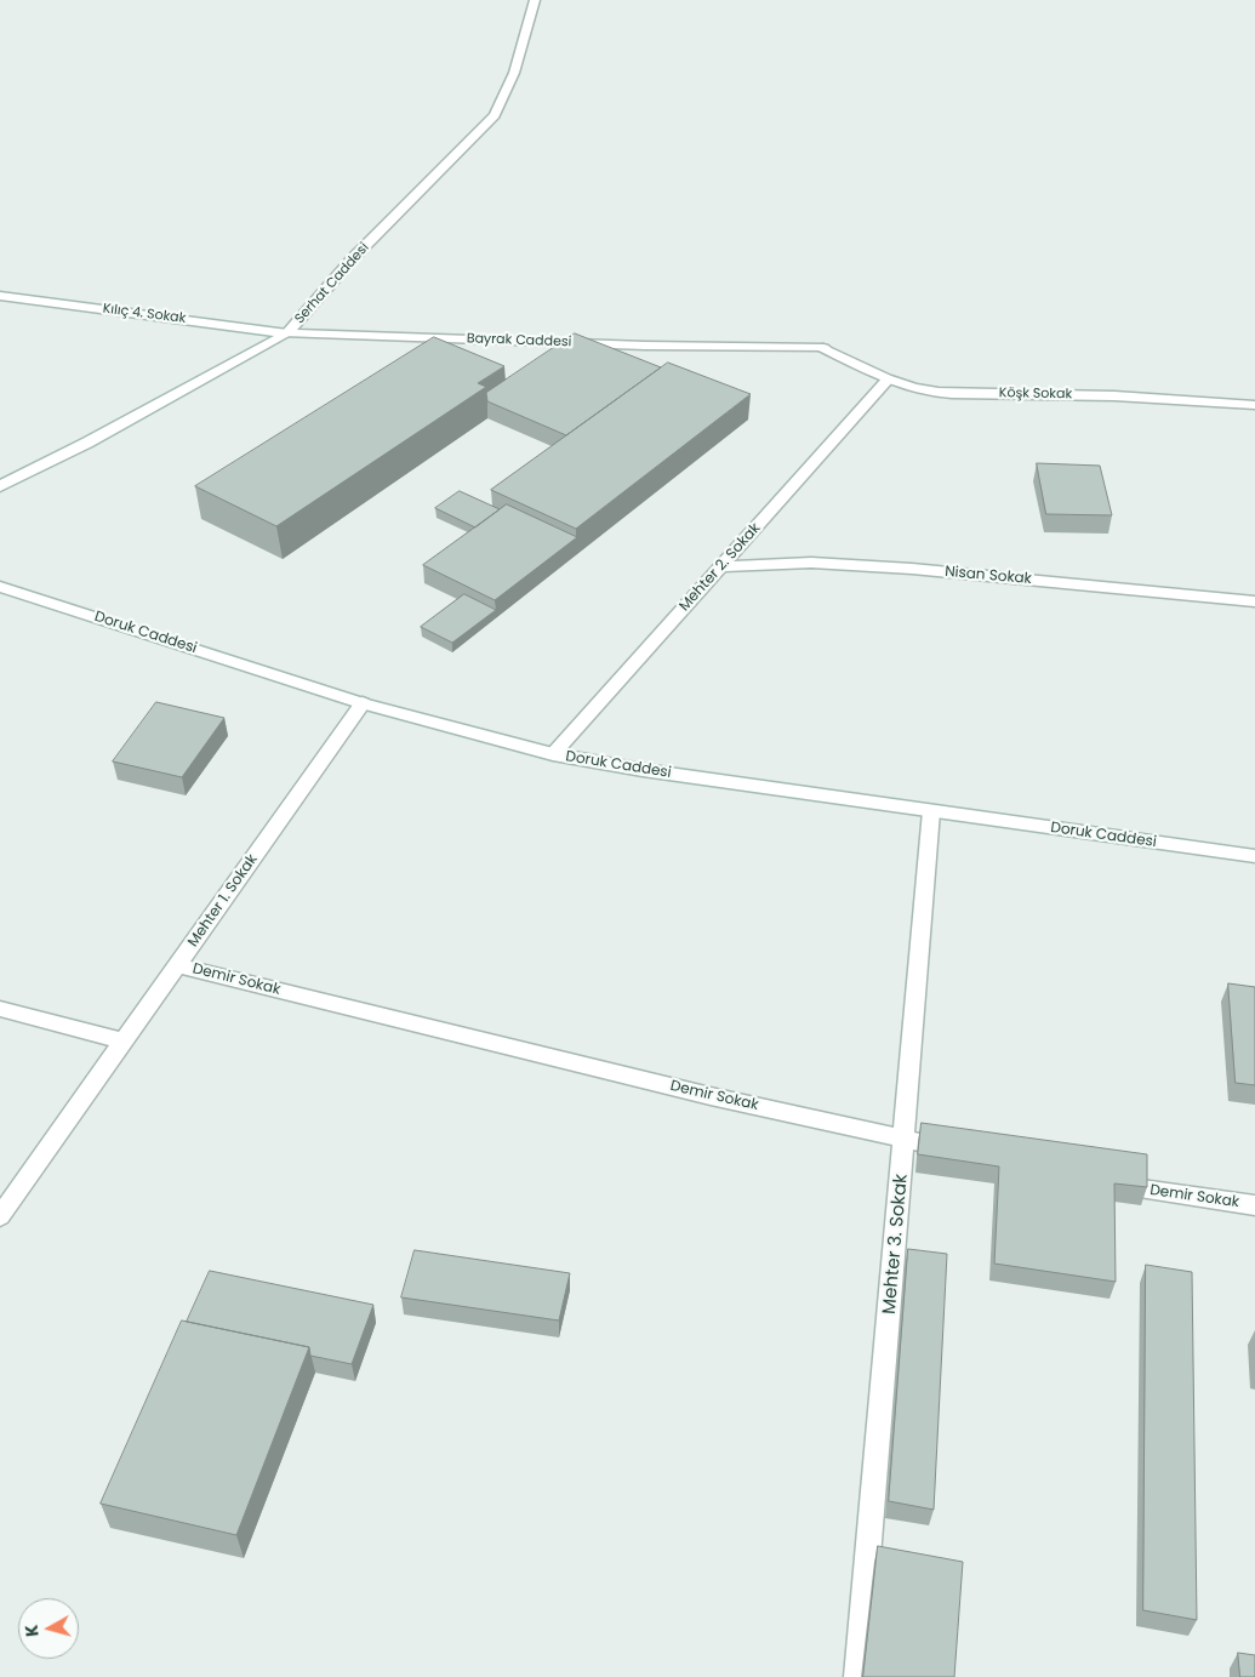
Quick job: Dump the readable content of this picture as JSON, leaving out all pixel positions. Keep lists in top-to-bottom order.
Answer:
{
  "streets": {
    "street": [
      "Serhat Caddesi",
      "Kılıç 4. Sokak",
      "Bayrak Caddesi",
      "Köşk Sokak",
      "Mehter 2. Sokak",
      "Nisan Sokak",
      "Doruk Caddesi",
      "Mehter 1. Sokak",
      "Demir Sokak",
      "Mehter 3. Sokak"
    ]
  },
  "crossings": [
    ["Serhat Caddesi", "Kılıç 4. Sokak"],
    ["Serhat Caddesi", "Bayrak Caddesi"],
    ["Kılıç 4. Sokak", "Bayrak Caddesi"],
    ["Bayrak Caddesi", "Köşk Sokak"],
    ["Köşk Sokak", "Mehter 2. Sokak"],
    ["Mehter 2. Sokak", "Nisan Sokak"],
    ["Mehter 2. Sokak", "Doruk Caddesi"],
    ["Doruk Caddesi", "Mehter 1. Sokak"],
    ["Doruk Caddesi", "Mehter 3. Sokak"],
    ["Mehter 1. Sokak", "Demir Sokak"],
    ["Demir Sokak", "Mehter 3. Sokak"]
  ],
  "north": "left"
}
